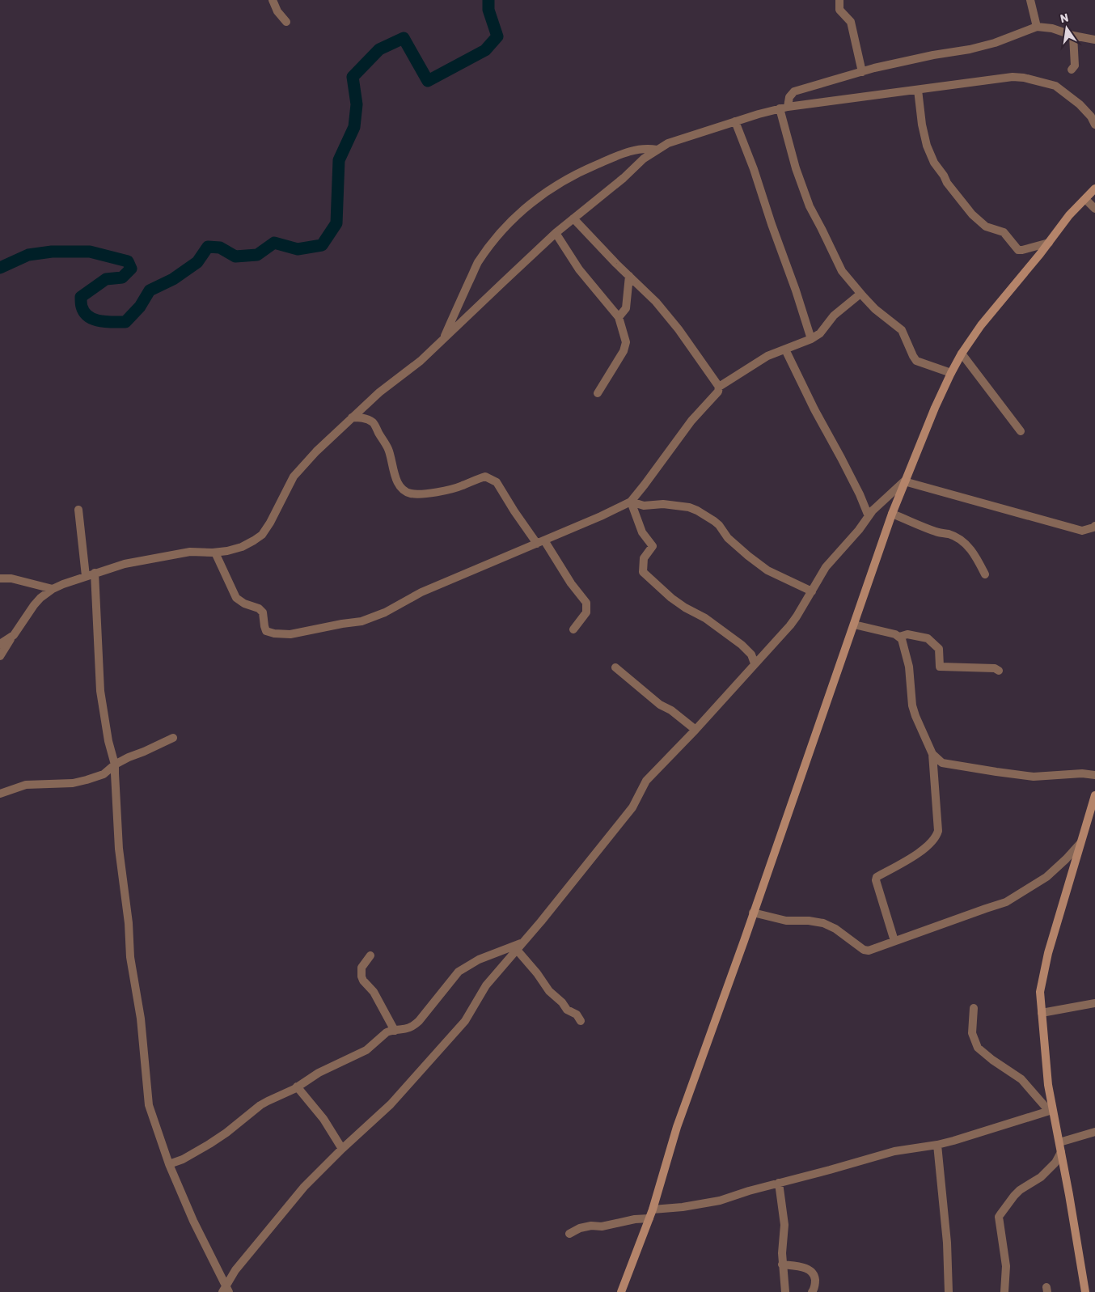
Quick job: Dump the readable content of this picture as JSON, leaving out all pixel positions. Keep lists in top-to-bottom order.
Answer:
{
  "north": "top"
}
